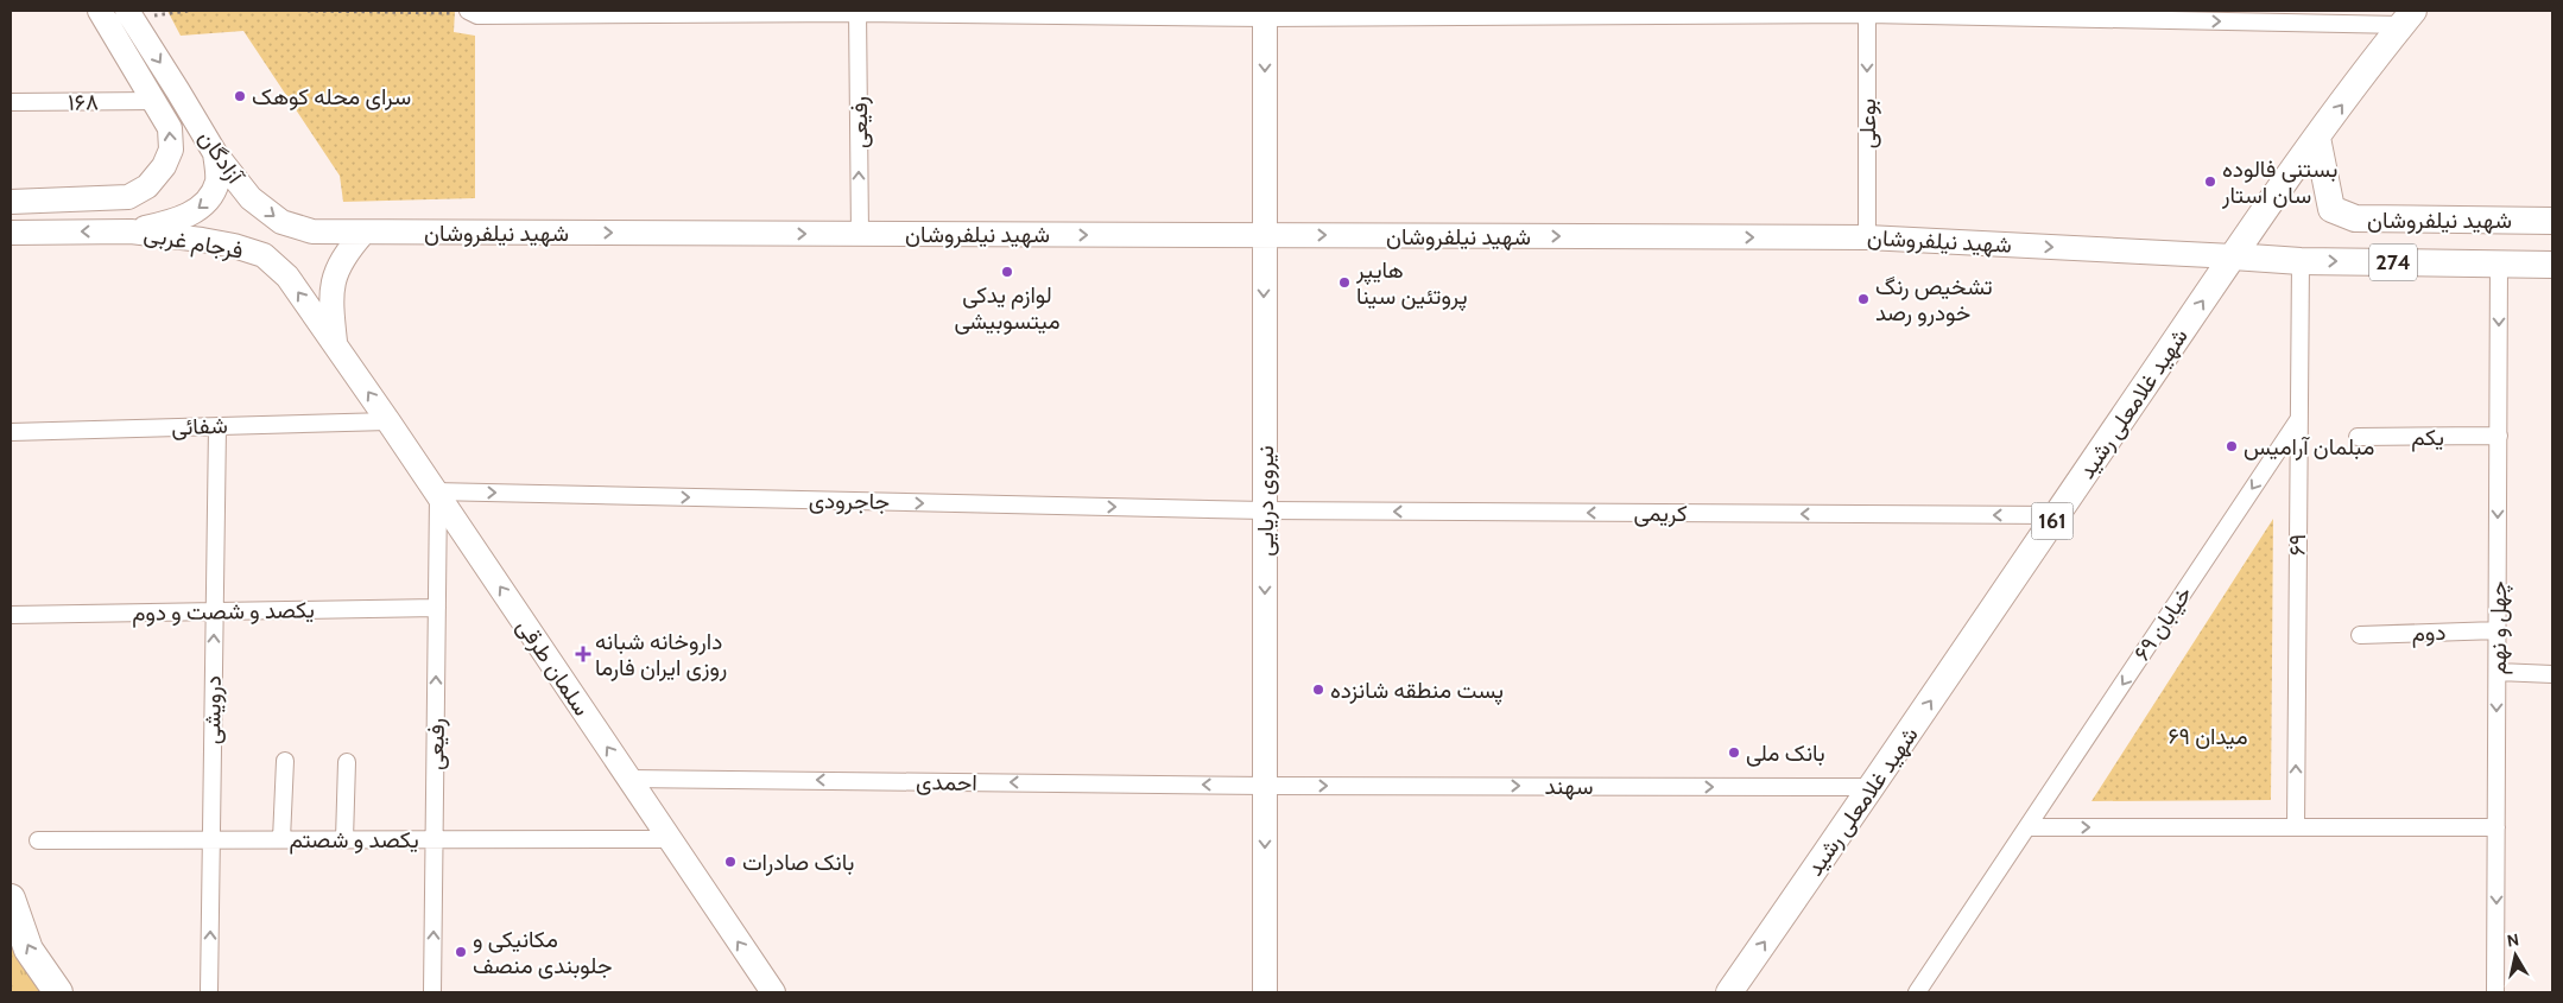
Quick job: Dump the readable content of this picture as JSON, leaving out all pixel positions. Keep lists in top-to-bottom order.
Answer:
{
  "streets": {
    "main road": [
      "آزادگان",
      "شهید نیلفروشان",
      "فرجام غربی",
      "274",
      "شهید غلامعلی رشید",
      "نیروی دریایی",
      "161",
      "سلمان طرقی"
    ],
    "street": [
      "۱۶۸",
      "رفیعی",
      "بوعلی",
      "شفائی",
      "یکم",
      "جاجرودی",
      "کریمی",
      "۶۹",
      "یکصد و شصت و دوم",
      "خیابان ۶۹",
      "چهل و نهم",
      "دوم",
      "درویشی",
      "احمدی",
      "سهند",
      "یکصد و شصتم"
    ]
  },
  "crossings": [
    ["۱۶۸", "فرجام غربی"],
    ["رفیعی", "شهید نیلفروشان"],
    ["رفیعی", "جاجرودی"],
    ["رفیعی", "یکصد و شصت و دوم"],
    ["رفیعی", "سلمان طرقی"],
    ["رفیعی", "یکصد و شصتم"],
    ["بوعلی", "شهید نیلفروشان"],
    ["آزادگان", "شهید نیلفروشان"],
    ["شهید نیلفروشان", "شهید غلامعلی رشید"],
    ["شهید نیلفروشان", "نیروی دریایی"],
    ["شهید نیلفروشان", "۶۹"],
    ["شهید نیلفروشان", "چهل و نهم"],
    ["فرجام غربی", "سلمان طرقی"],
    ["شهید غلامعلی رشید", "کریمی"],
    ["شهید غلامعلی رشید", "سهند"],
    ["شفائی", "سلمان طرقی"],
    ["شفائی", "درویشی"],
    ["یکم", "چهل و نهم"],
    ["جاجرودی", "نیروی دریایی"],
    ["جاجرودی", "کریمی"],
    ["جاجرودی", "سلمان طرقی"],
    ["نیروی دریایی", "کریمی"],
    ["نیروی دریایی", "احمدی"],
    ["نیروی دریایی", "سهند"],
    ["۶۹", "خیابان ۶۹"],
    ["یکصد و شصت و دوم", "درویشی"],
    ["چهل و نهم", "دوم"],
    ["سلمان طرقی", "احمدی"],
    ["سلمان طرقی", "یکصد و شصتم"],
    ["درویشی", "یکصد و شصتم"],
    ["احمدی", "سهند"]
  ],
  "one_way": [
    "رفیعی",
    "بوعلی",
    "آزادگان",
    "شهید نیلفروشان",
    "شهید غلامعلی رشید",
    "جاجرودی",
    "نیروی دریایی",
    "کریمی",
    "۶۹",
    "خیابان ۶۹",
    "چهل و نهم",
    "سلمان طرقی",
    "احمدی",
    "سهند"
  ],
  "parks": ["میدان ۶۹"],
  "places": {
    "other": [
      "سرای محله کوهک",
      "بستنی فالوده سان استار",
      "لوازم یدکی میتسوبیشی",
      "هایپر پروتئین سینا",
      "تشخیص رنگ خودرو رصد",
      "مبلمان آرامیس",
      "پست منطقه شانزده",
      "بانک ملی",
      "بانک صادرات",
      "مکانیکی و جلوبندی منصف"
    ],
    "health": ["داروخانه شبانه روزی ایران فارما"]
  },
  "north": "top"
}
